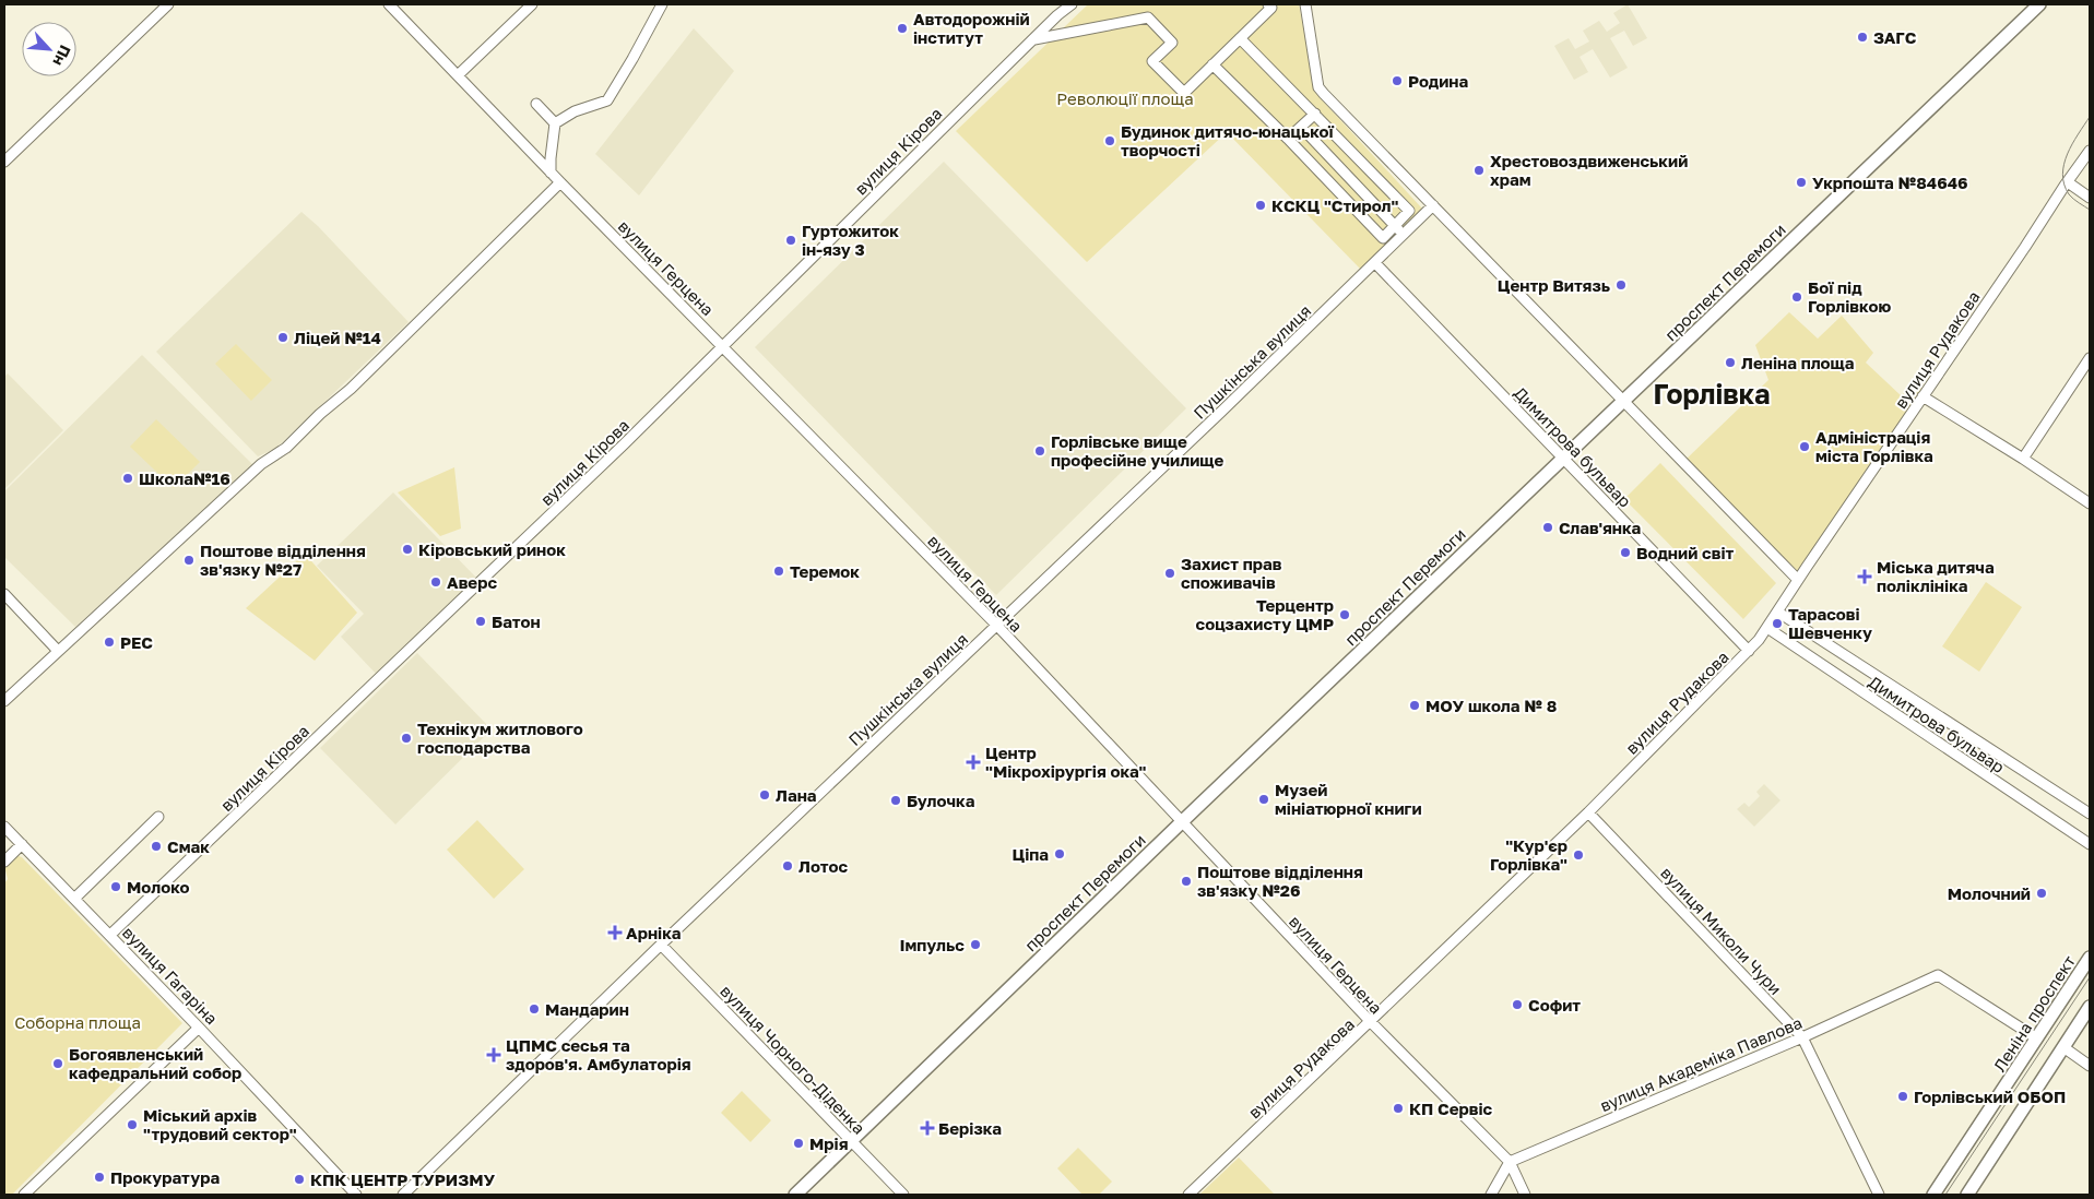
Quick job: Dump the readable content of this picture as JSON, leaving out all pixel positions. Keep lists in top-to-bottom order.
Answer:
{
  "streets": {
    "main road": ["проспект Перемоги", "Леніна проспект"],
    "street": [
      "вулиця Кірова",
      "вулиця Герцена",
      "вулиця Рудакова",
      "Пушкінська вулиця",
      "Димитрова бульвар",
      "вулиця Миколи Чури",
      "вулиця Гагаріна",
      "вулиця Чорного-Діденка",
      "вулиця Академіка Павлова"
    ]
  },
  "crossings": [
    ["вулиця Кірова", "вулиця Герцена"],
    ["вулиця Кірова", "вулиця Гагаріна"],
    ["вулиця Герцена", "проспект Перемоги"],
    ["вулиця Герцена", "вулиця Рудакова"],
    ["вулиця Герцена", "Пушкінська вулиця"],
    ["вулиця Герцена", "вулиця Академіка Павлова"],
    ["проспект Перемоги", "Димитрова бульвар"],
    ["проспект Перемоги", "вулиця Чорного-Діденка"],
    ["вулиця Рудакова", "Димитрова бульвар"],
    ["вулиця Рудакова", "вулиця Миколи Чури"],
    ["Пушкінська вулиця", "Димитрова бульвар"],
    ["Пушкінська вулиця", "вулиця Чорного-Діденка"],
    ["вулиця Миколи Чури", "вулиця Академіка Павлова"],
    ["Леніна проспект", "вулиця Академіка Павлова"]
  ],
  "districts": ["Горлівка"],
  "parks": ["Революції площа", "Соборна площа"],
  "places": {
    "other": [
      "Автодорожній інститут",
      "ЗАГС",
      "Родина",
      "Будинок дитячо-юнацької творчості",
      "Хрестовоздвиженський храм",
      "Укрпошта №84646",
      "КСКЦ \"Стирол\"",
      "Гуртожиток ін-язу 3",
      "Центр Витязь",
      "Бої під Горлівкою",
      "Ліцей №14",
      "Леніна площа",
      "Адміністрація міста Горлівка",
      "Горлівське вище професійне училище",
      "Школа№16",
      "Слав'янка",
      "Кіровський ринок",
      "Водний світ",
      "Поштове відділення зв'язку №27",
      "Теремок",
      "Захист прав споживачів",
      "Аверс",
      "Терцентр соцзахисту ЦМР",
      "Батон",
      "Тарасові Шевченку",
      "РЕС",
      "МОУ школа № 8",
      "Технікум житлового господарства",
      "Лана",
      "Музей мініатюрної книги",
      "Булочка",
      "Смак",
      "Ціпа",
      "\"Кур'єр Горлівка\"",
      "Лотос",
      "Поштове відділення зв'язку №26",
      "Молоко",
      "Молочний",
      "Імпульс",
      "Софит",
      "Мандарин",
      "Богоявленський кафедральний собор",
      "Горлівський ОБОП",
      "КП Сервіс",
      "Міський архів \"трудовий сектор\"",
      "Мрія",
      "Прокуратура",
      "КПК ЦЕНТР ТУРИЗМУ"
    ],
    "health": [
      "Міська дитяча поліклініка",
      "Центр \"Мікрохірургія ока\"",
      "Арніка",
      "ЦПМС сесья та здоров'я. Амбулаторія",
      "Берізка"
    ]
  },
  "north": "bottom right"
}
